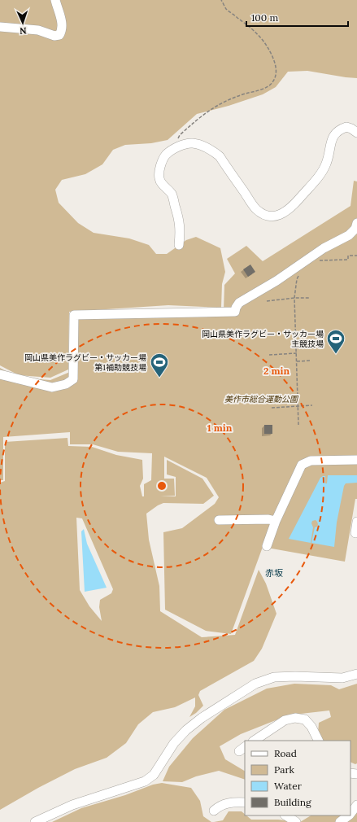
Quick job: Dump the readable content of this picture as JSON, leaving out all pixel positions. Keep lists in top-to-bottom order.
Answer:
{
  "districts": ["赤坂"],
  "parks": ["美作市総合運動公園"],
  "places": {
    "sports": ["岡山県美作ラグビー・サッカー場 主競技場", "岡山県美作ラグビー・サッカー場 第1補助競技場"]
  },
  "legend": [
    "Road",
    "Park",
    "Water",
    "Building"
  ],
  "scale_bar": "100 m",
  "north": "bottom",
  "rings": ["2 min", "1 min"]
}
